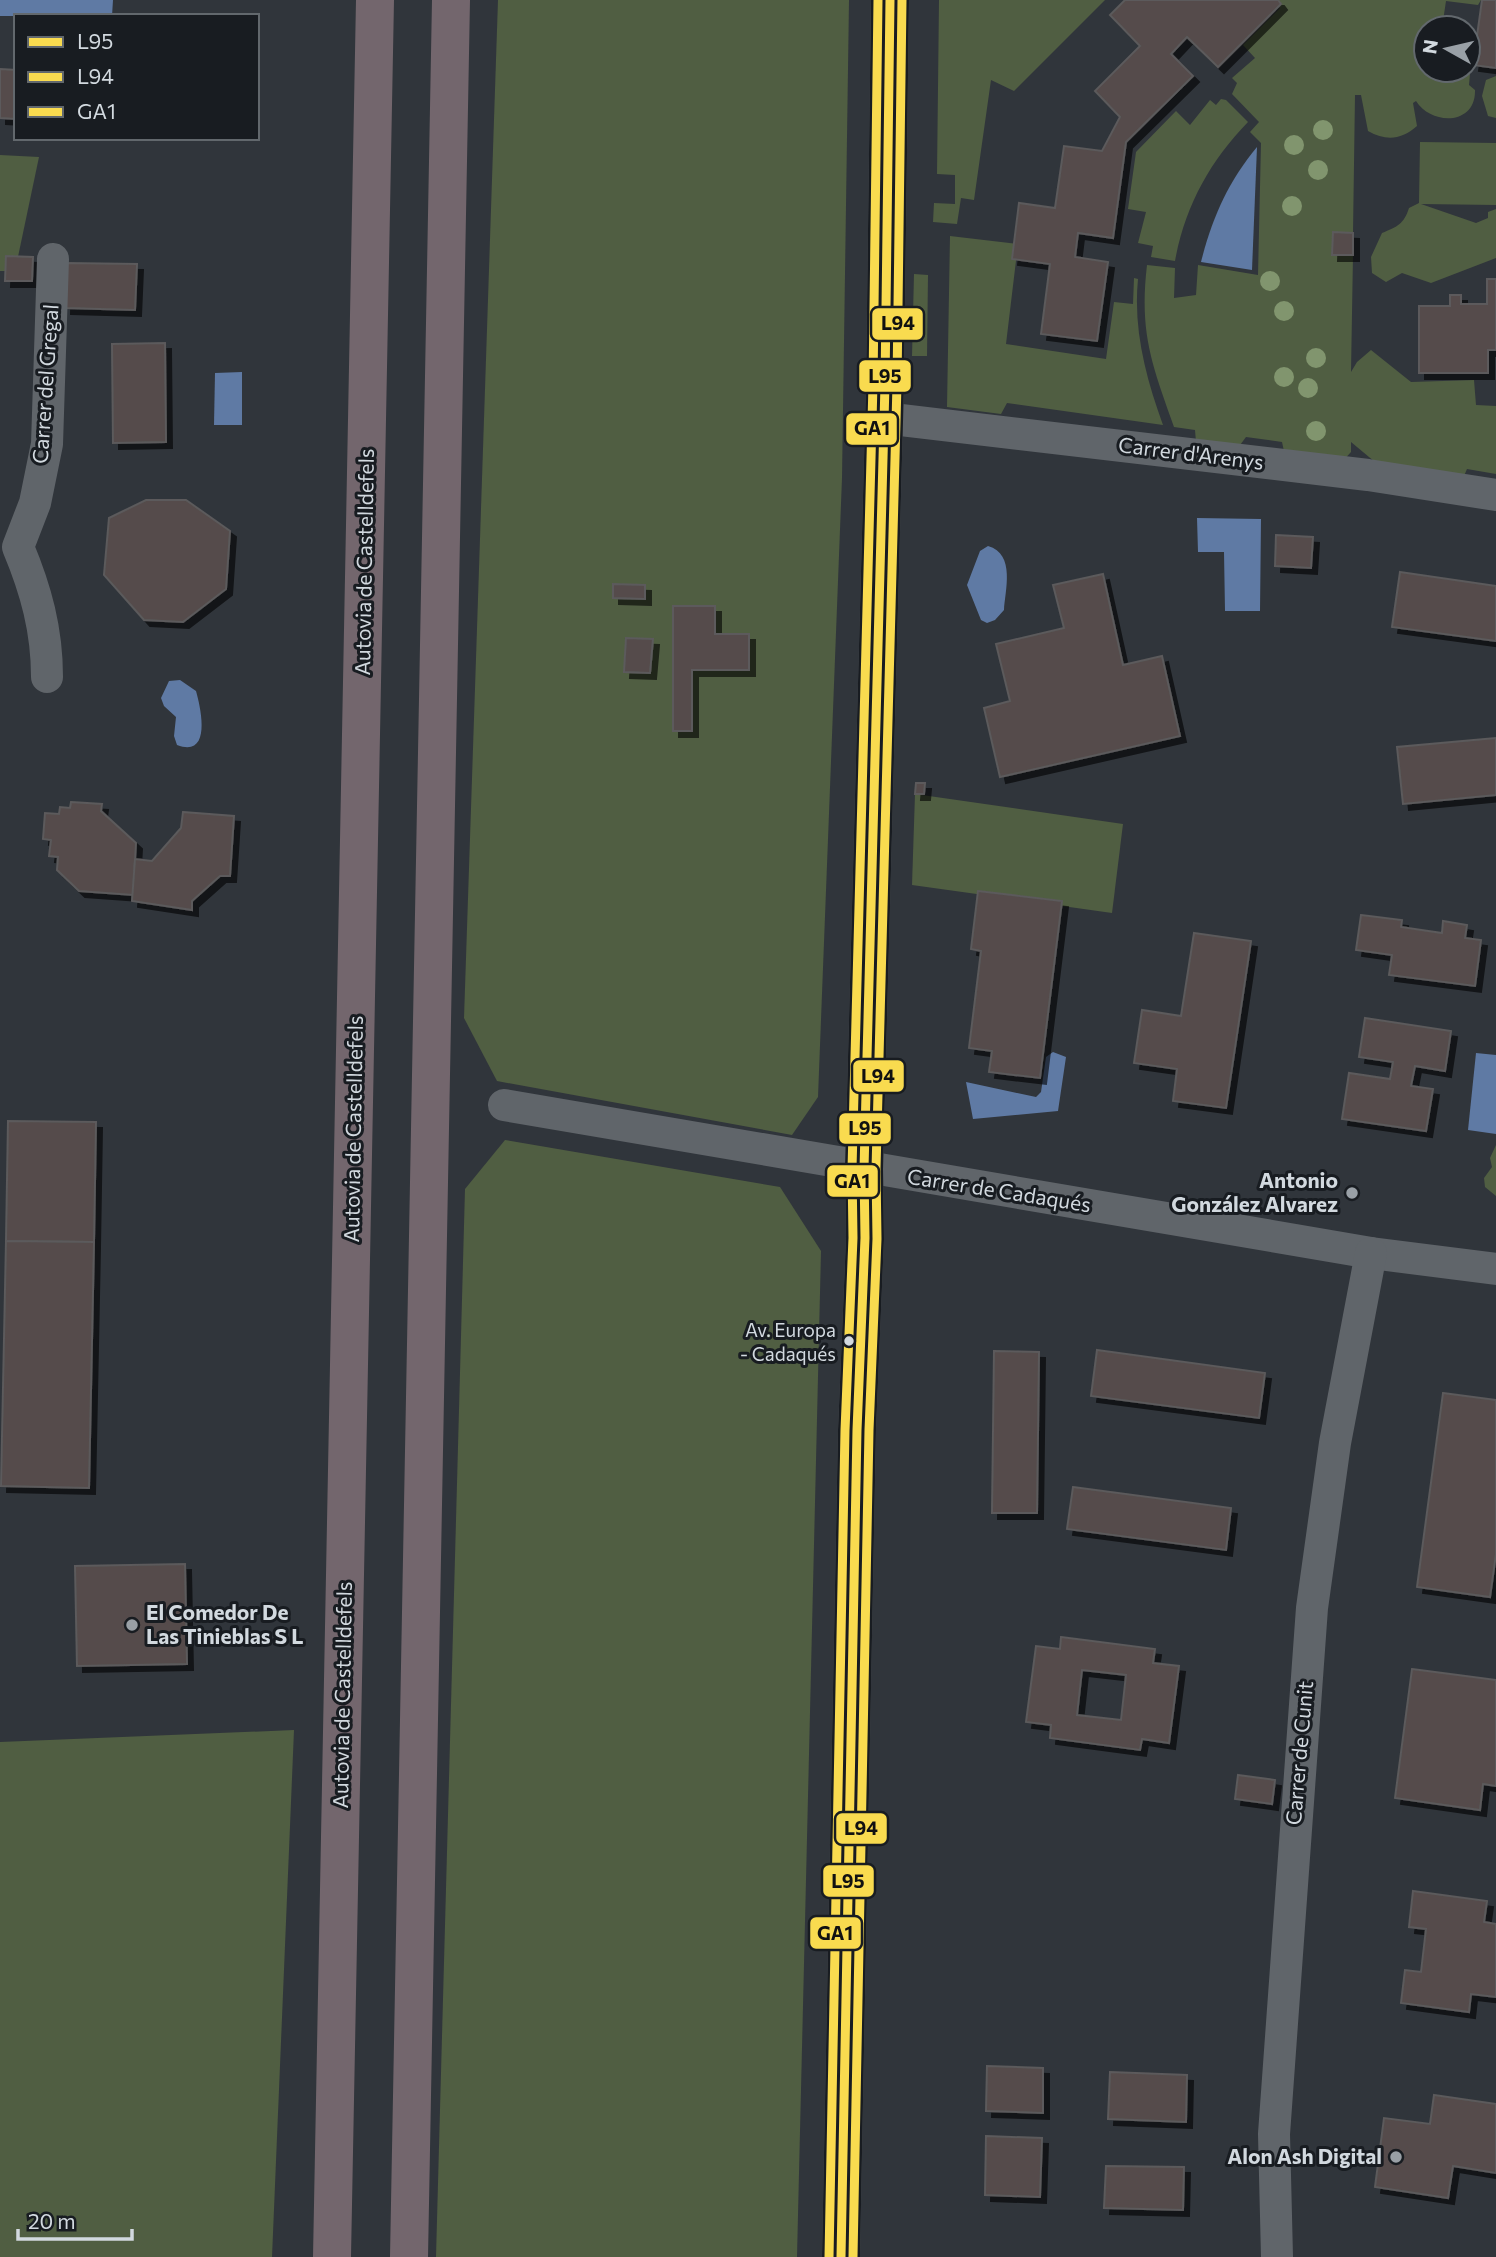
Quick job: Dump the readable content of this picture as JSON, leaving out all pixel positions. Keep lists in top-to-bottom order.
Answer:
{
  "streets": {
    "highway": ["Autovia de Castelldefels"],
    "street": [
      "Carrer del Gregal",
      "Carrer d'Arenys",
      "Carrer de Cadaqués",
      "Carrer de Cunit"
    ]
  },
  "crossings": [
    ["Carrer de Cadaqués", "Carrer de Cunit"]
  ],
  "places": [
    "Antonio González Alvarez",
    "Av. Europa - Cadaqués",
    "El Comedor De Las Tinieblas S L",
    "Alon Ash Digital"
  ],
  "lines": ["transit line L95", "transit line L94", "transit line GA1"],
  "legend": ["L95", "L94", "GA1"],
  "scale_bar": "20 m",
  "north": "left"
}
